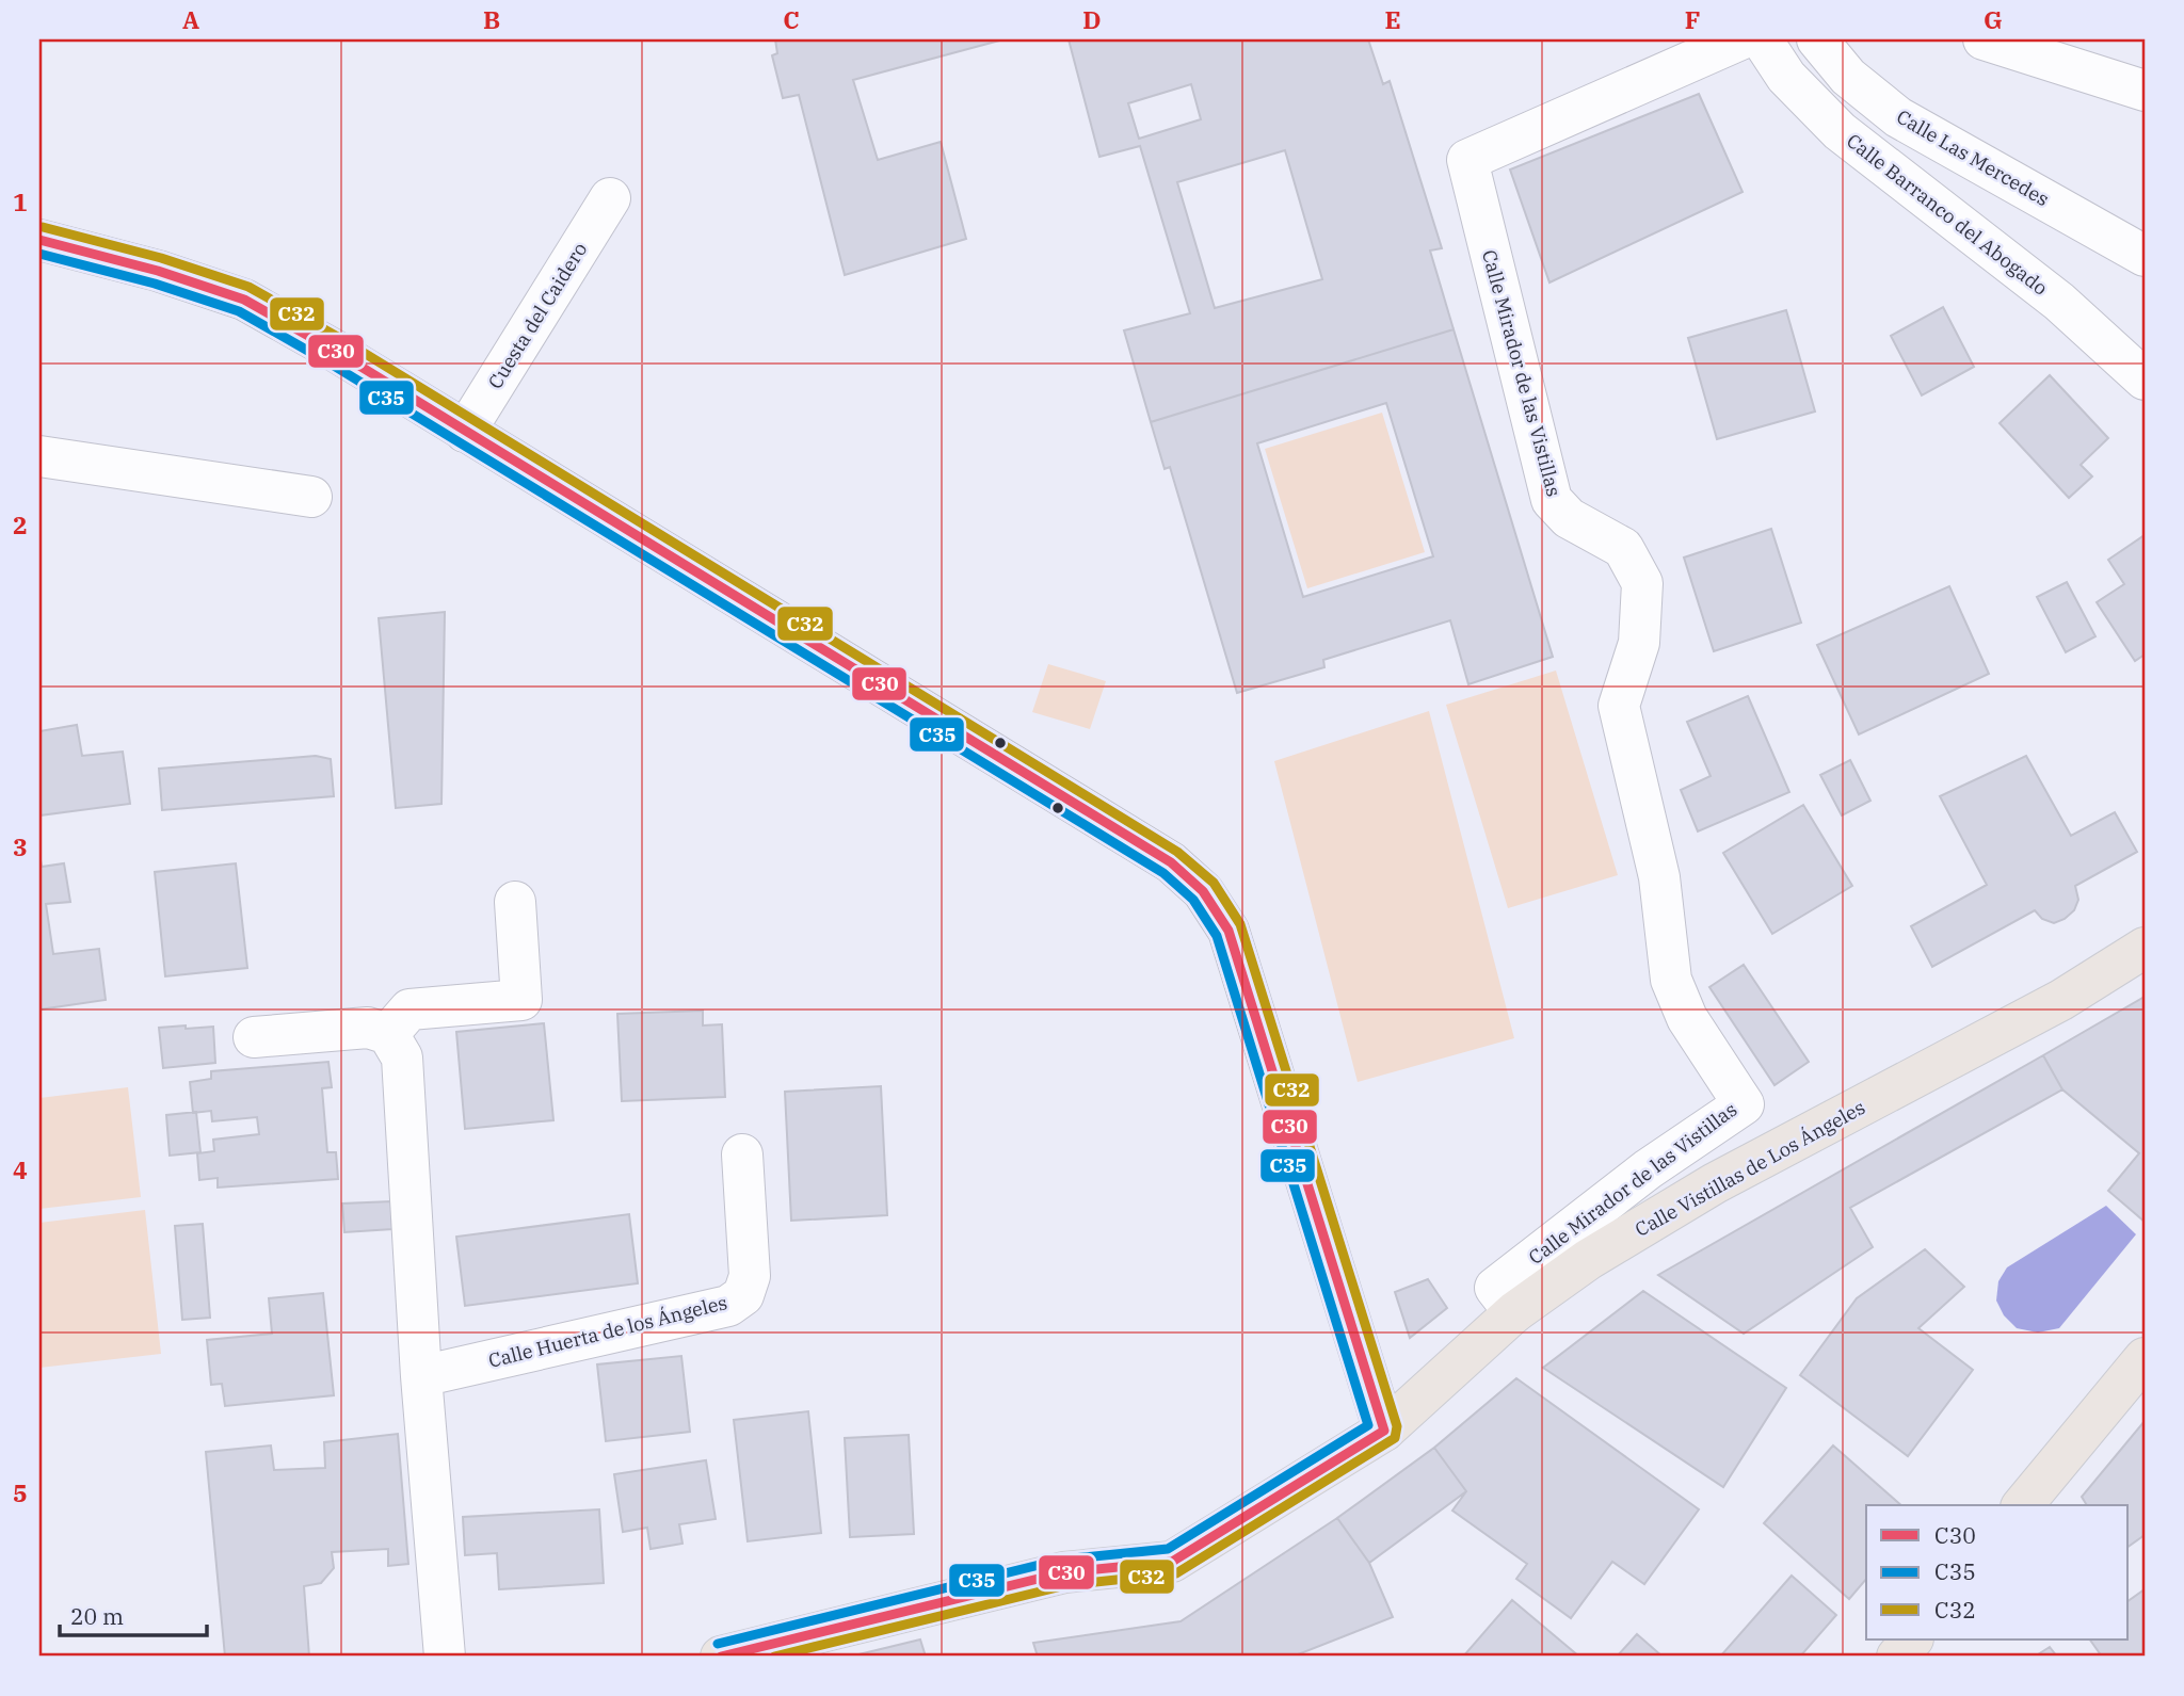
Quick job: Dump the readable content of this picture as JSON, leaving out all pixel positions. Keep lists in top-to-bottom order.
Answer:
{
  "streets": {
    "main road": ["Calle Vistillas de Los Ángeles"],
    "street": [
      "Calle Las Mercedes",
      "Calle Barranco del Abogado",
      "Cuesta del Caidero",
      "Calle Mirador de las Vistillas",
      "Calle Huerta de los Ángeles"
    ]
  },
  "crossings": [
    ["Calle Mirador de las Vistillas", "Calle Vistillas de Los Ángeles"]
  ],
  "lines": ["transit line C32", "transit line C30", "transit line C35"],
  "legend": ["C30", "C35", "C32"],
  "scale_bar": "20 m",
  "grid": {
    "columns": [
      "A",
      "B",
      "C",
      "D",
      "E",
      "F",
      "G"
    ],
    "rows": [
      "1",
      "2",
      "3",
      "4",
      "5"
    ]
  }
}
